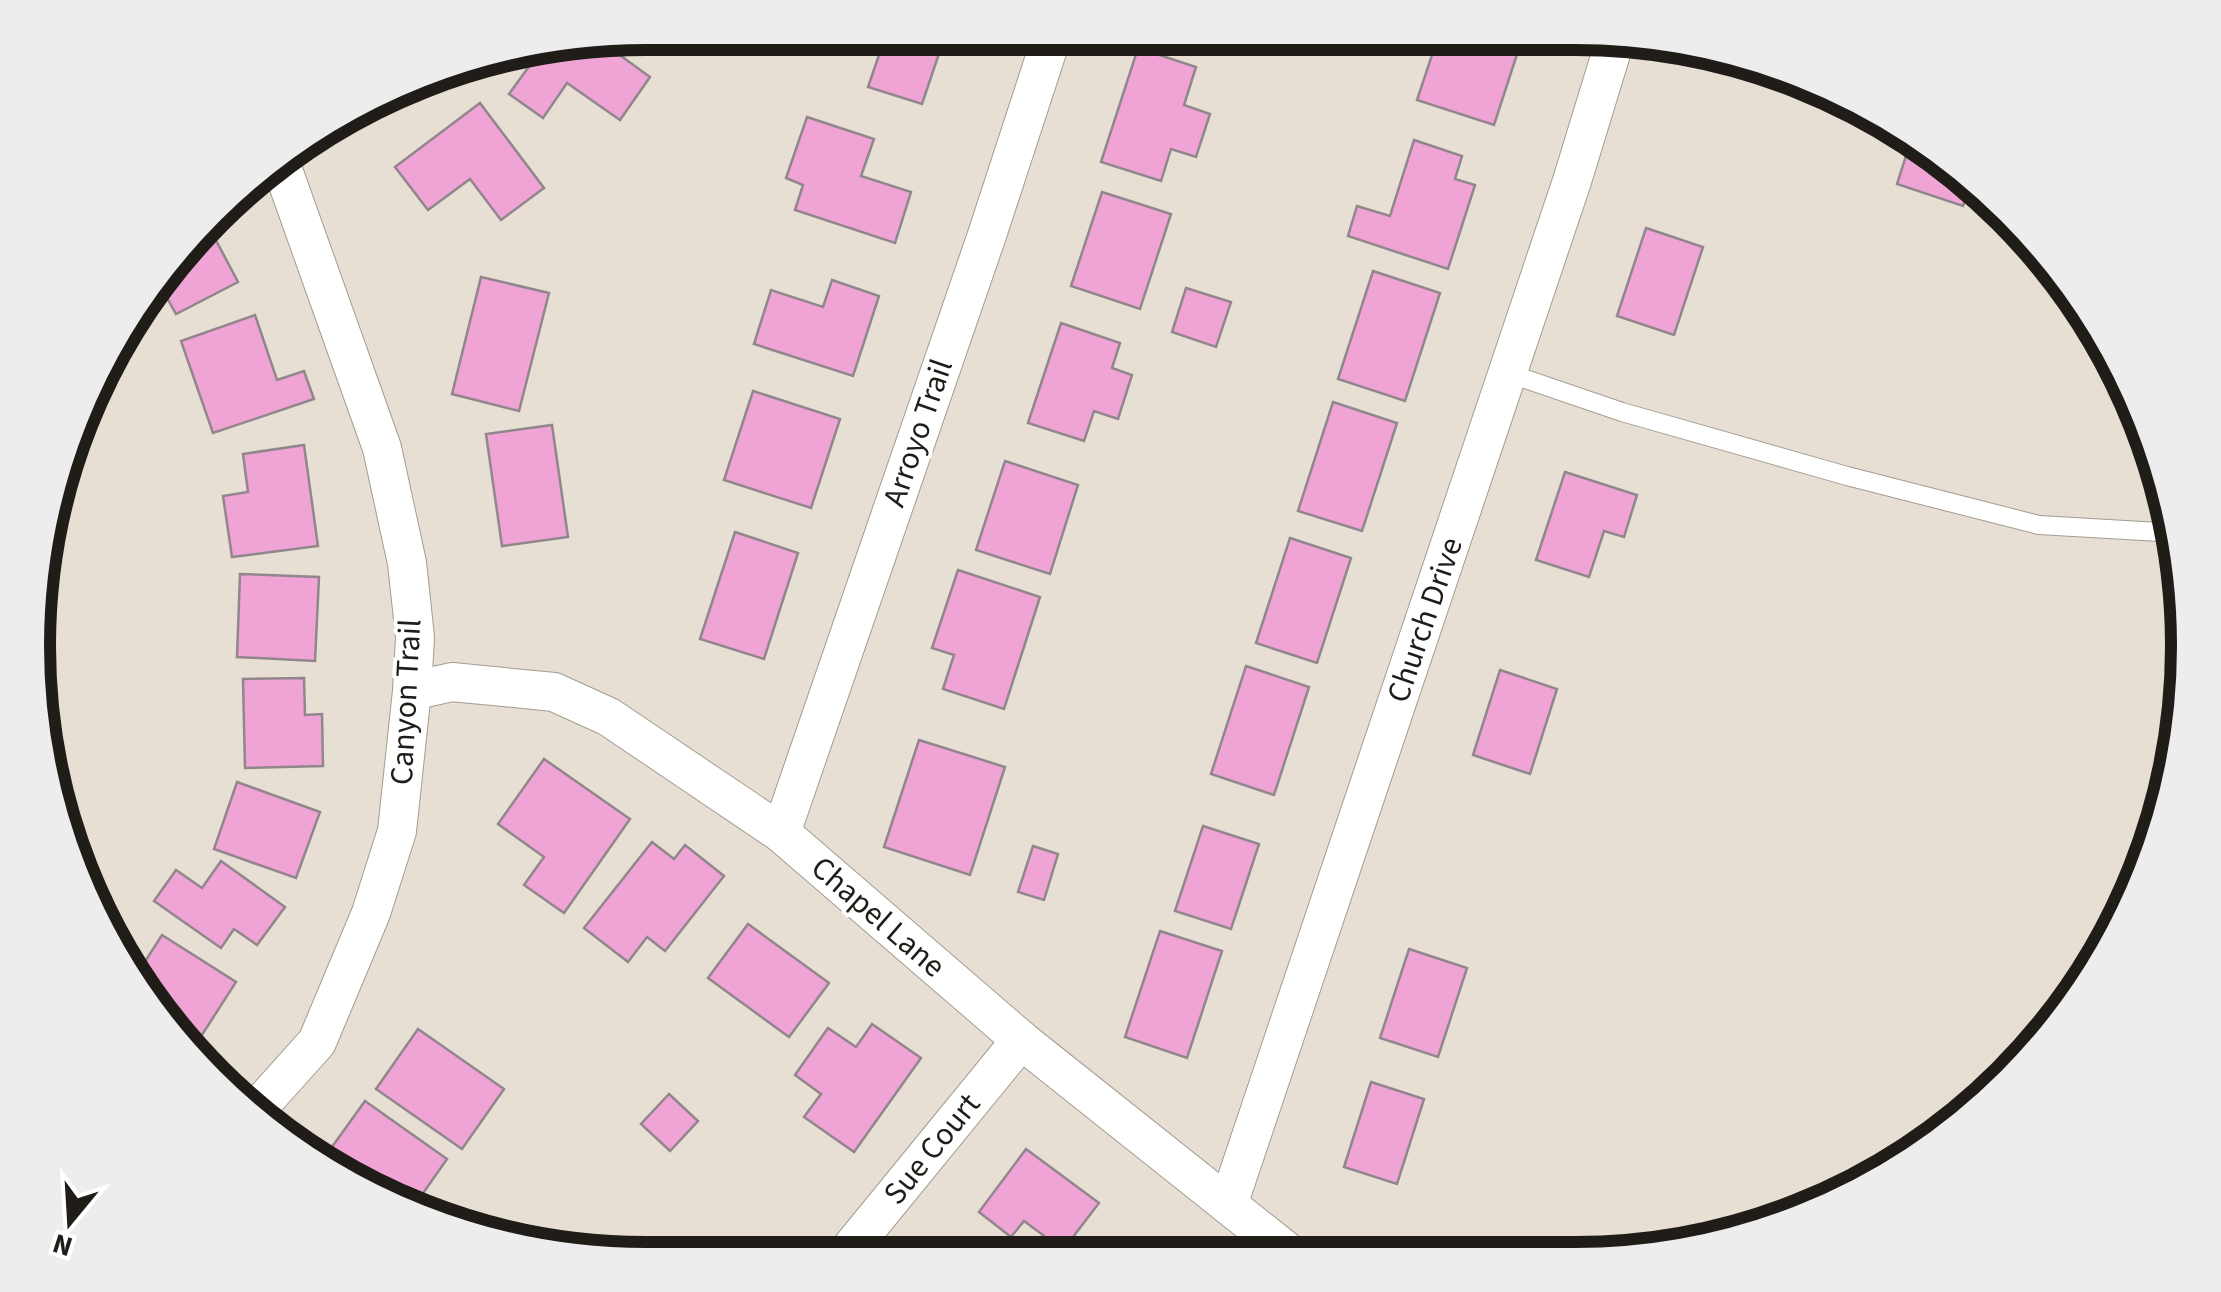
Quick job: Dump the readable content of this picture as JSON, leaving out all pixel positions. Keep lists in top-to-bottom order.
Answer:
{
  "streets": {
    "street": [
      "Arroyo Trail",
      "Church Drive",
      "Canyon Trail",
      "Chapel Lane",
      "Sue Court"
    ]
  },
  "crossings": [
    ["Arroyo Trail", "Chapel Lane"],
    ["Church Drive", "Chapel Lane"],
    ["Canyon Trail", "Chapel Lane"],
    ["Chapel Lane", "Sue Court"]
  ],
  "north": "bottom"
}
